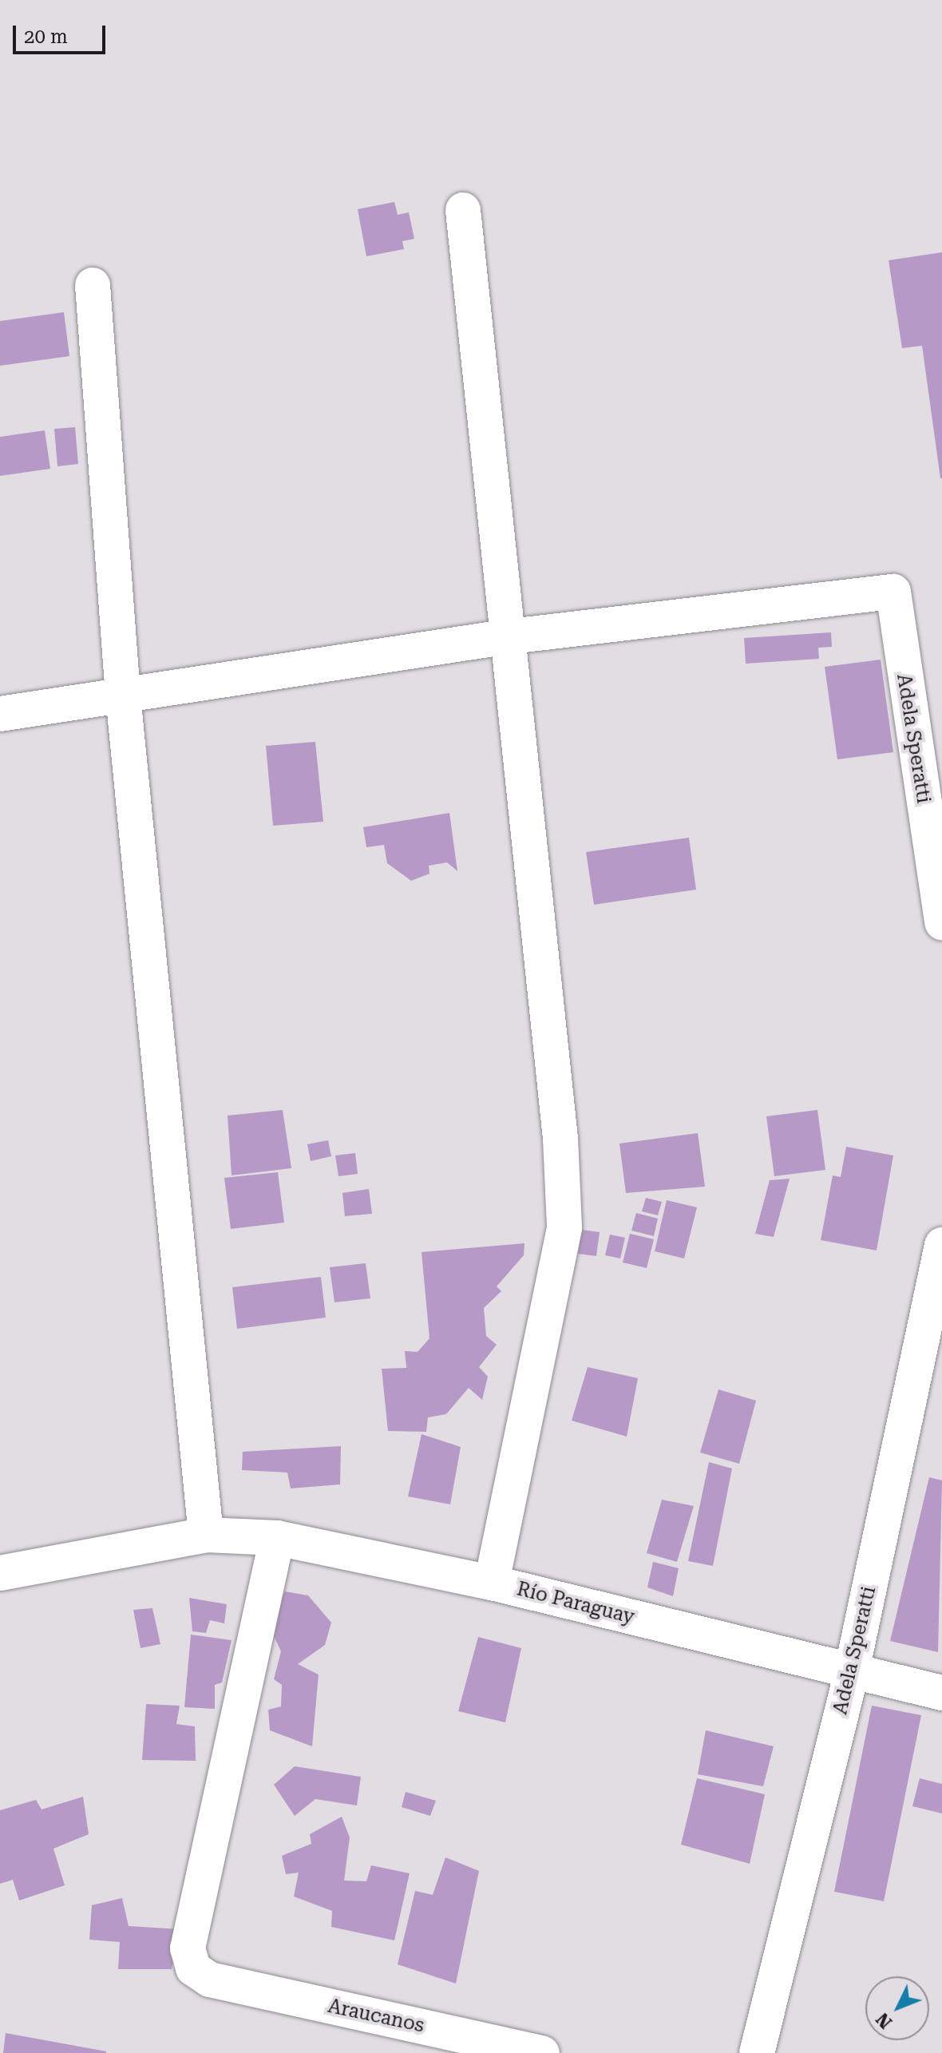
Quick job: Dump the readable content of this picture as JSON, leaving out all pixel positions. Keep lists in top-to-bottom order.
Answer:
{
  "streets": {
    "street": ["Adela Speratti", "Río Paraguay", "Araucanos"]
  },
  "crossings": [
    ["Adela Speratti", "Río Paraguay"],
    ["Río Paraguay", "Araucanos"]
  ],
  "scale_bar": "20 m",
  "north": "bottom left"
}
